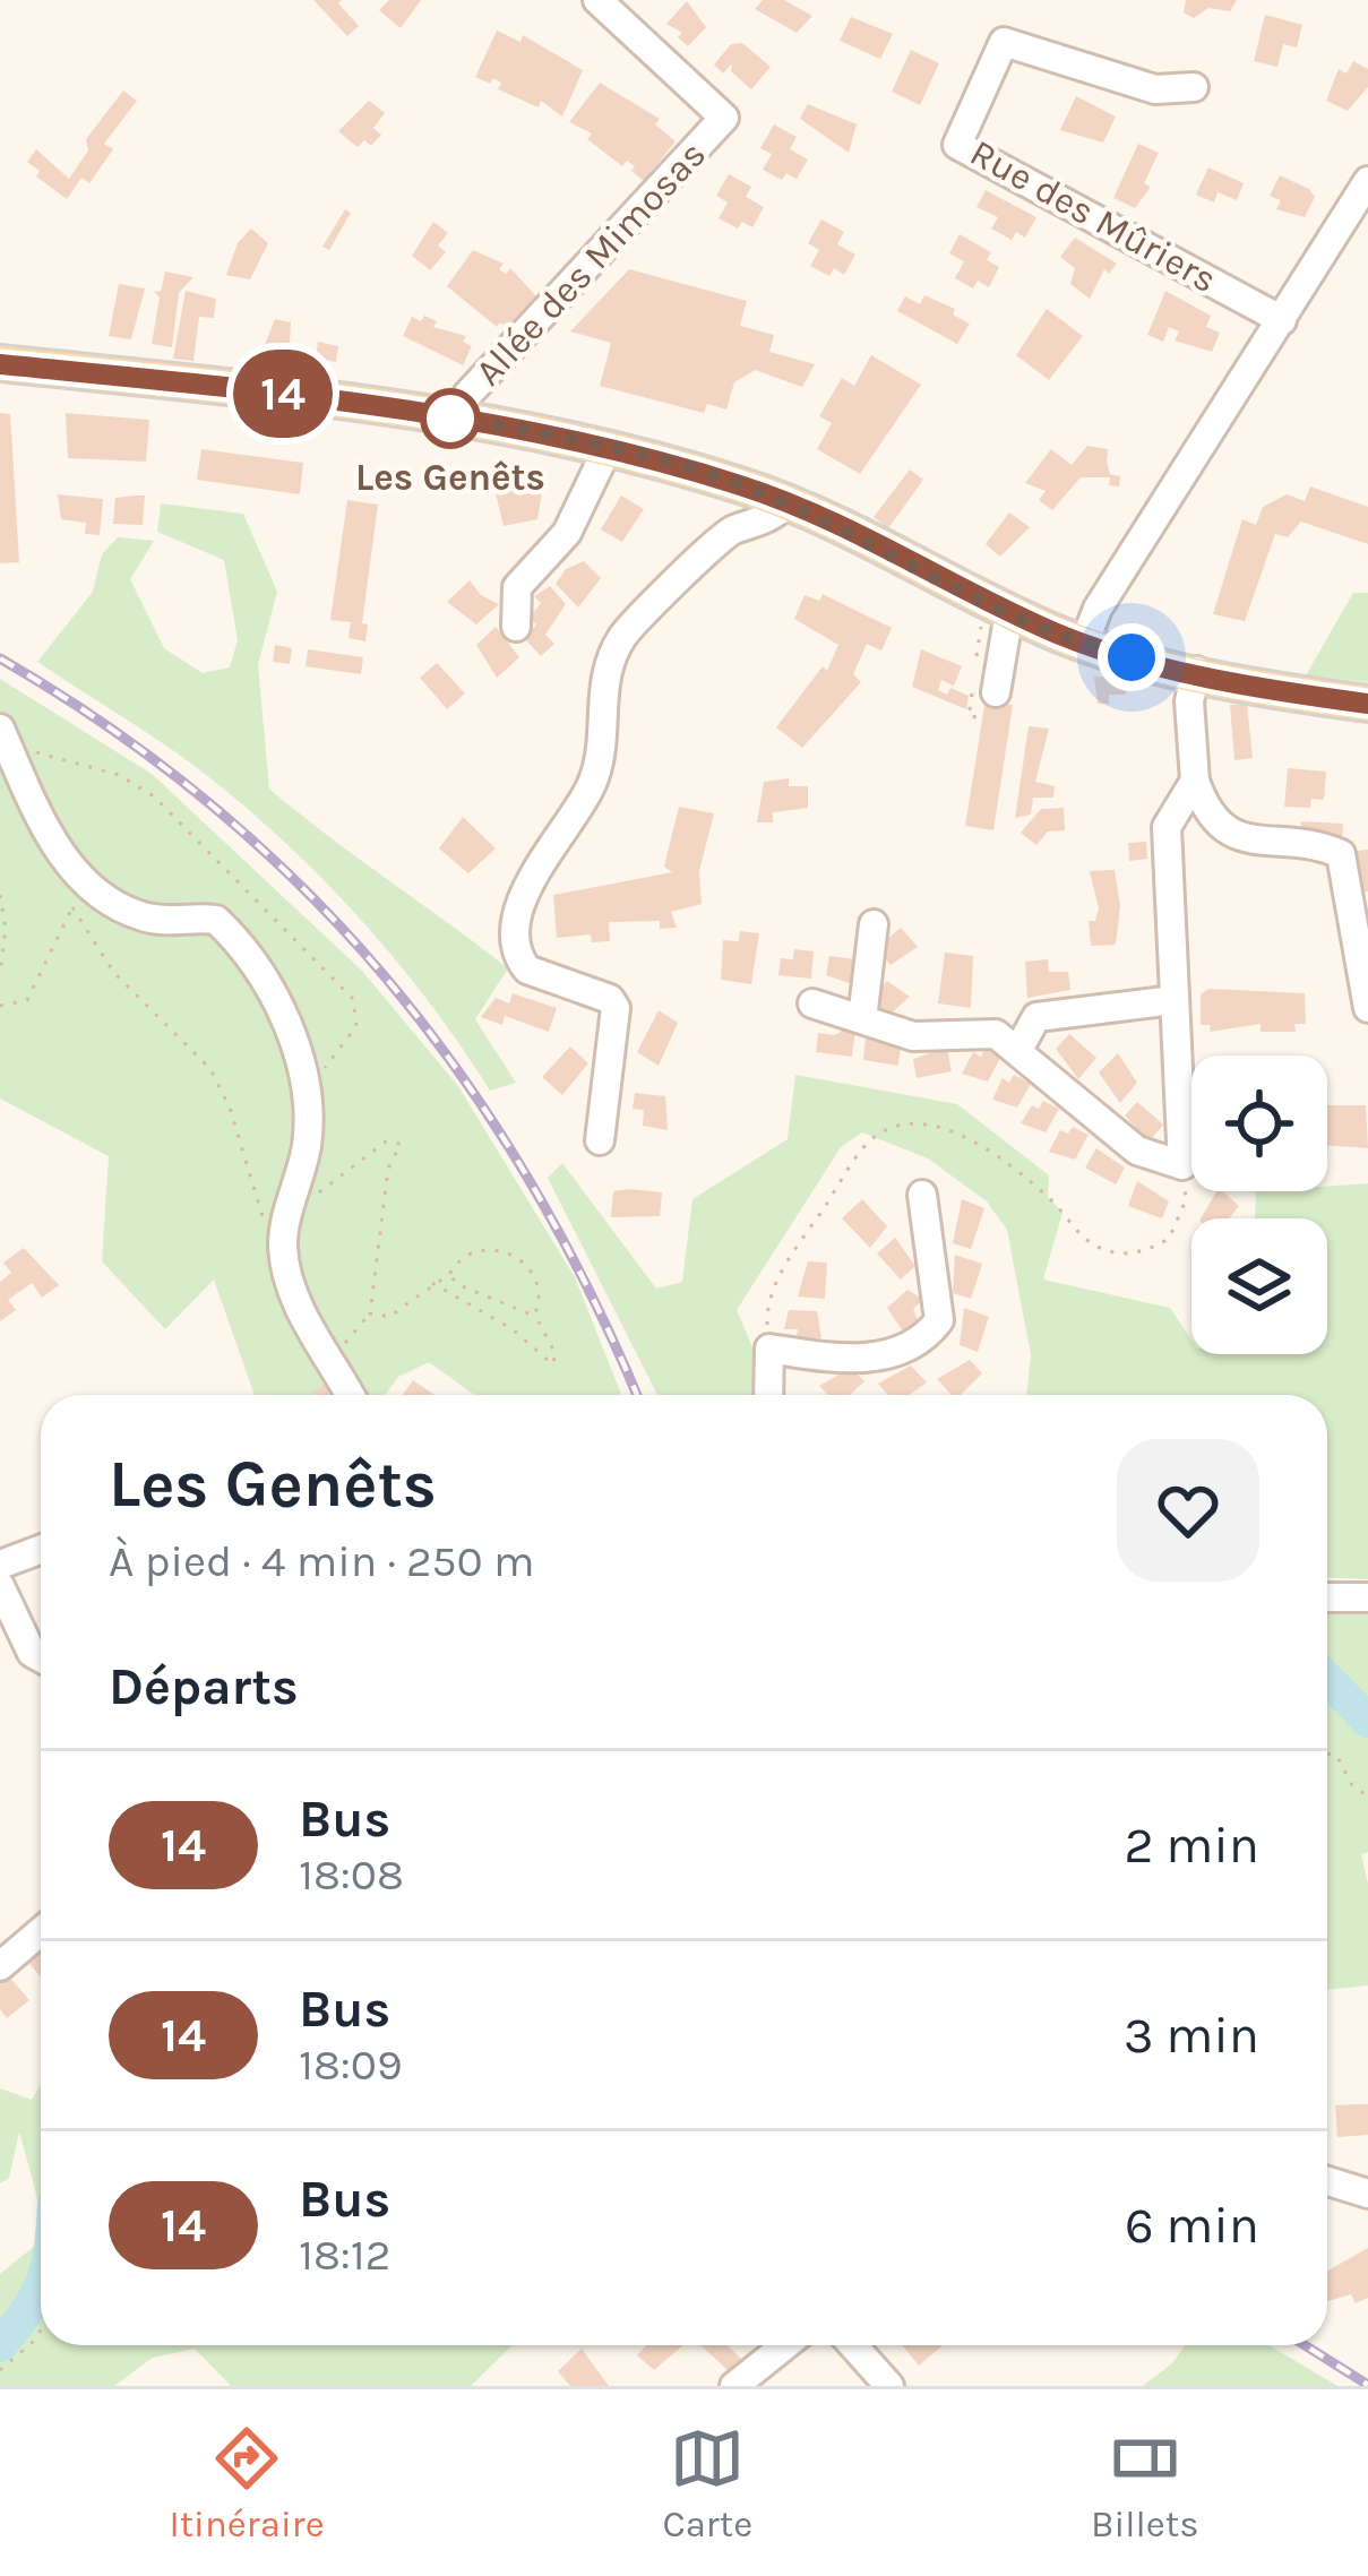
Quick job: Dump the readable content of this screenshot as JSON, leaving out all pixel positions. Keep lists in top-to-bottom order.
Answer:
{
  "streets": {
    "street": ["Rue des Mûriers", "Allée des Mimosas"]
  },
  "places": ["Les Genêts"],
  "lines": ["bus line 14"],
  "page": {
    "on_map": "14",
    "heading": [
      ["Les Genêts", "À pied · 4 min · 250 m"],
      "Départs"
    ],
    "list": [
      {
        "mark": "14",
        "name": "Bus",
        "note": "18:08",
        "value": "2 min"
      },
      {
        "mark": "14",
        "name": "Bus",
        "note": "18:09",
        "value": "3 min"
      },
      {
        "mark": "14",
        "name": "Bus",
        "note": "18:12",
        "value": "6 min"
      }
    ],
    "tabs": ["Itinéraire", "Carte", "Billets"]
  }
}
